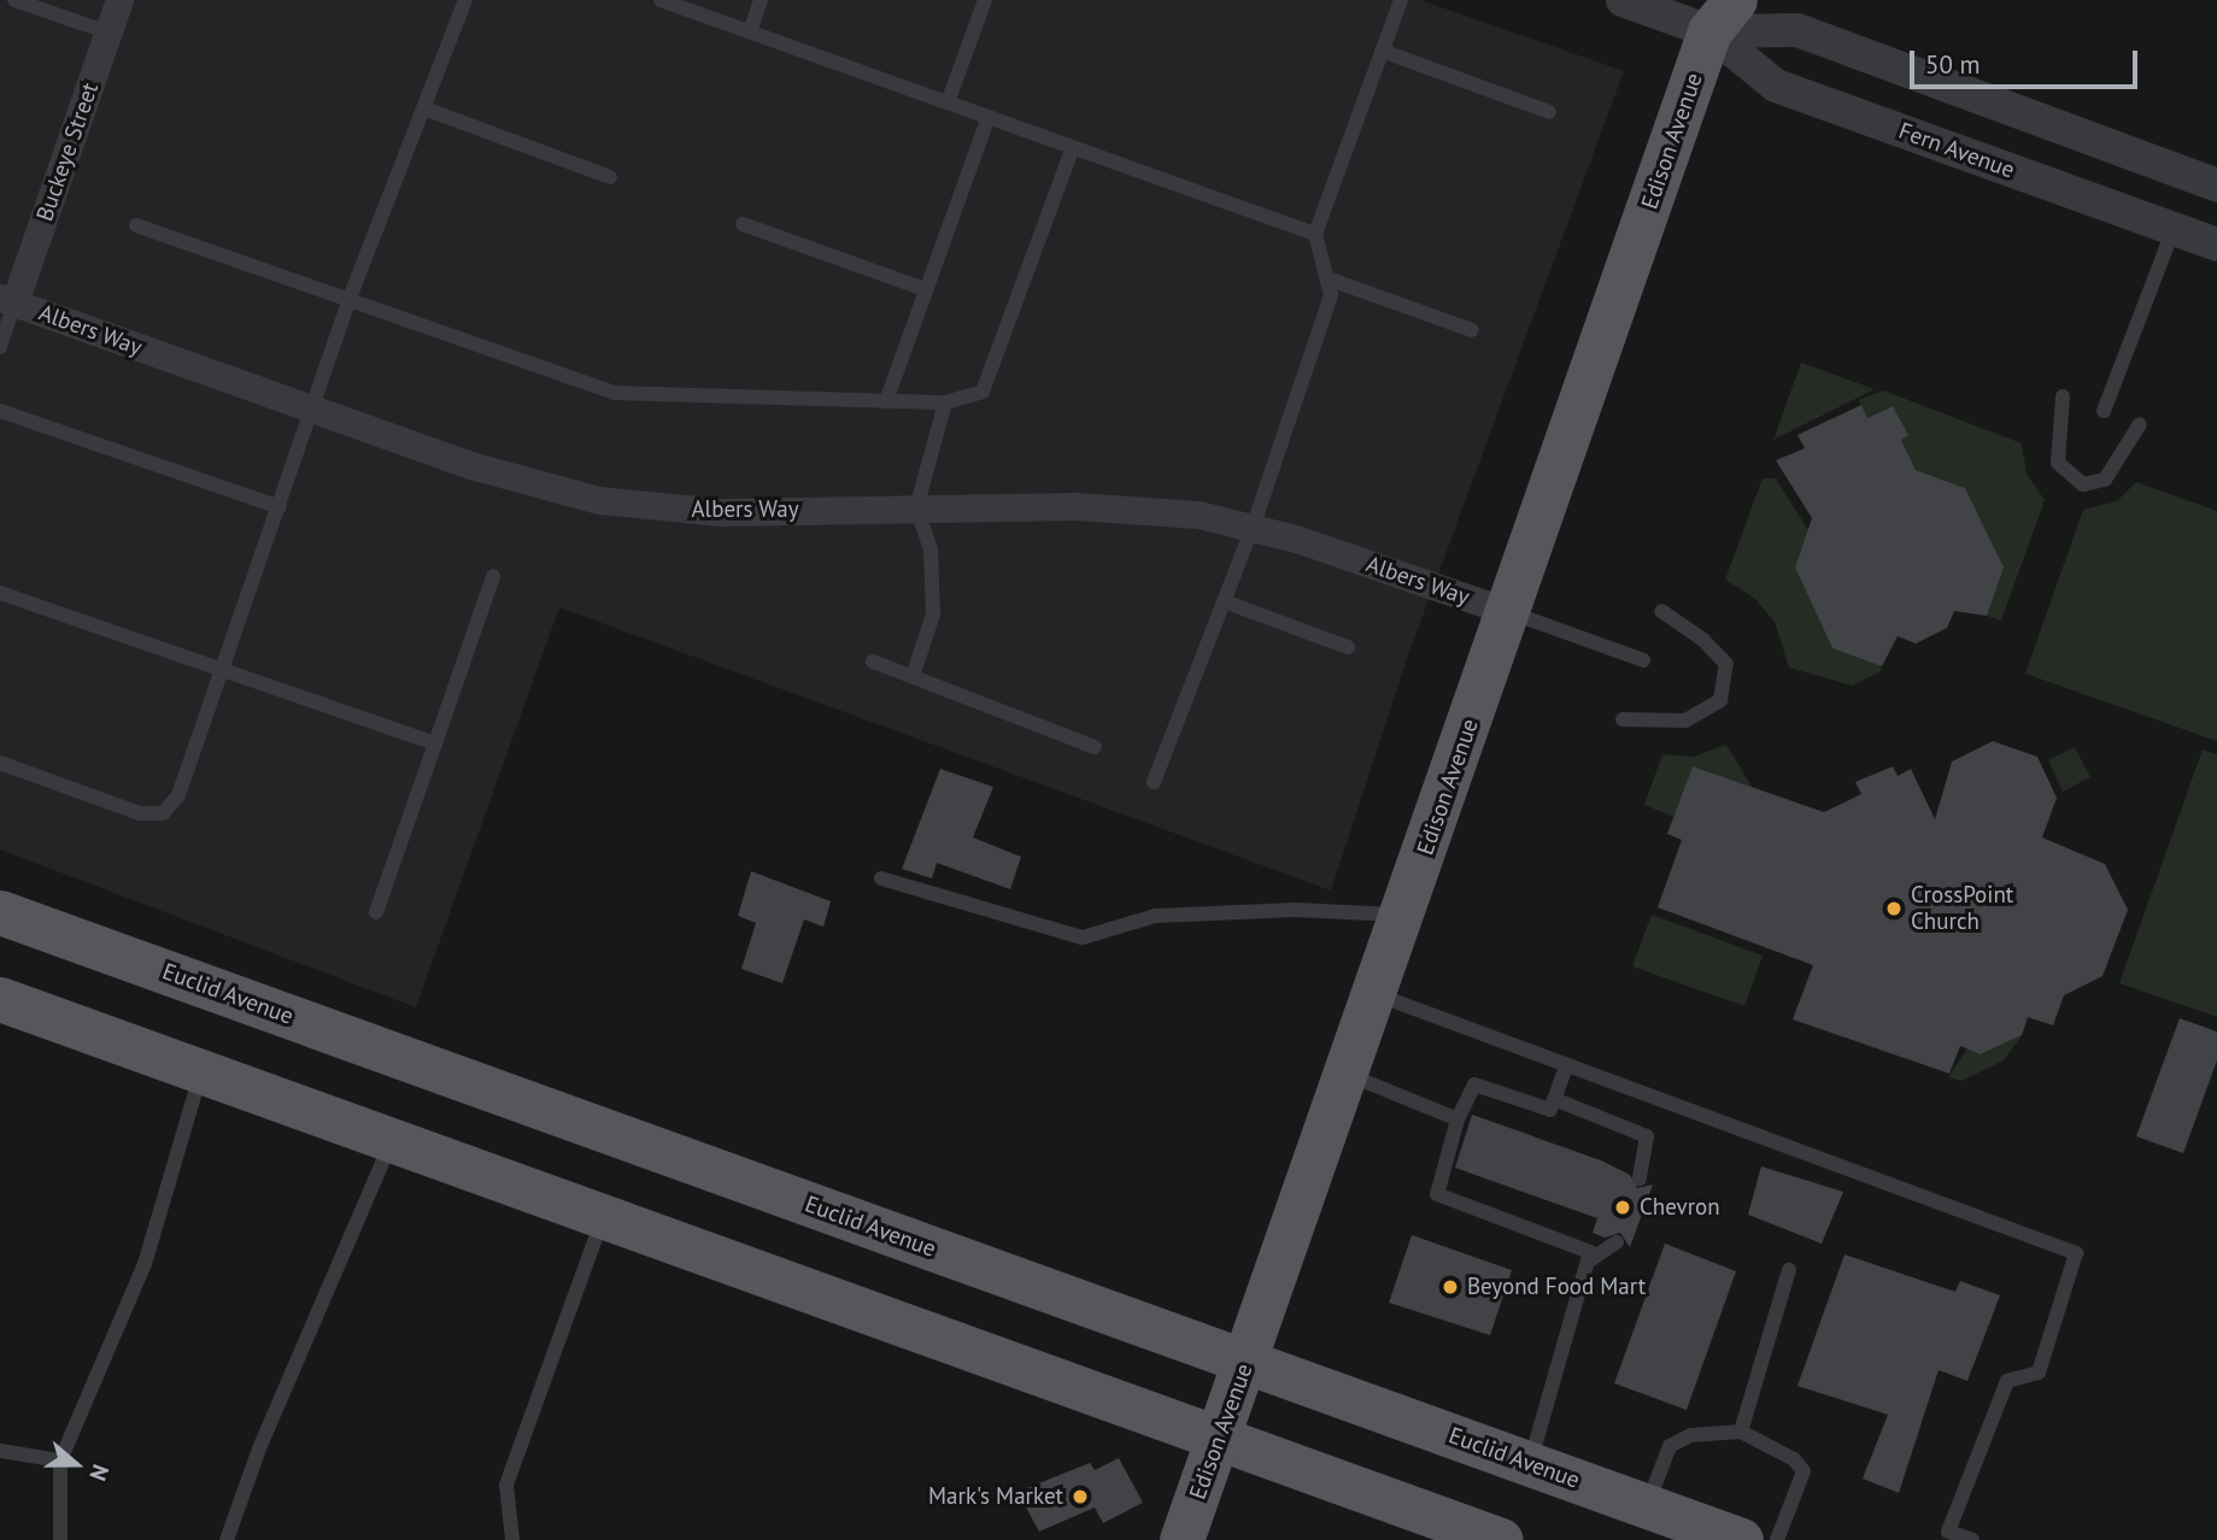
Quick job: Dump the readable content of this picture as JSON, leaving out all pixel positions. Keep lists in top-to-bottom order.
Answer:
{
  "streets": {
    "main road": ["Edison Avenue", "Euclid Avenue"],
    "street": ["Fern Avenue", "Buckeye Street", "Albers Way"]
  },
  "crossings": [
    ["Edison Avenue", "Fern Avenue"],
    ["Edison Avenue", "Albers Way"],
    ["Edison Avenue", "Euclid Avenue"],
    ["Buckeye Street", "Albers Way"]
  ],
  "places": [
    "CrossPoint Church",
    "Chevron",
    "Beyond Food Mart",
    "Mark's Market"
  ],
  "scale_bar": "50 m",
  "north": "right"
}
